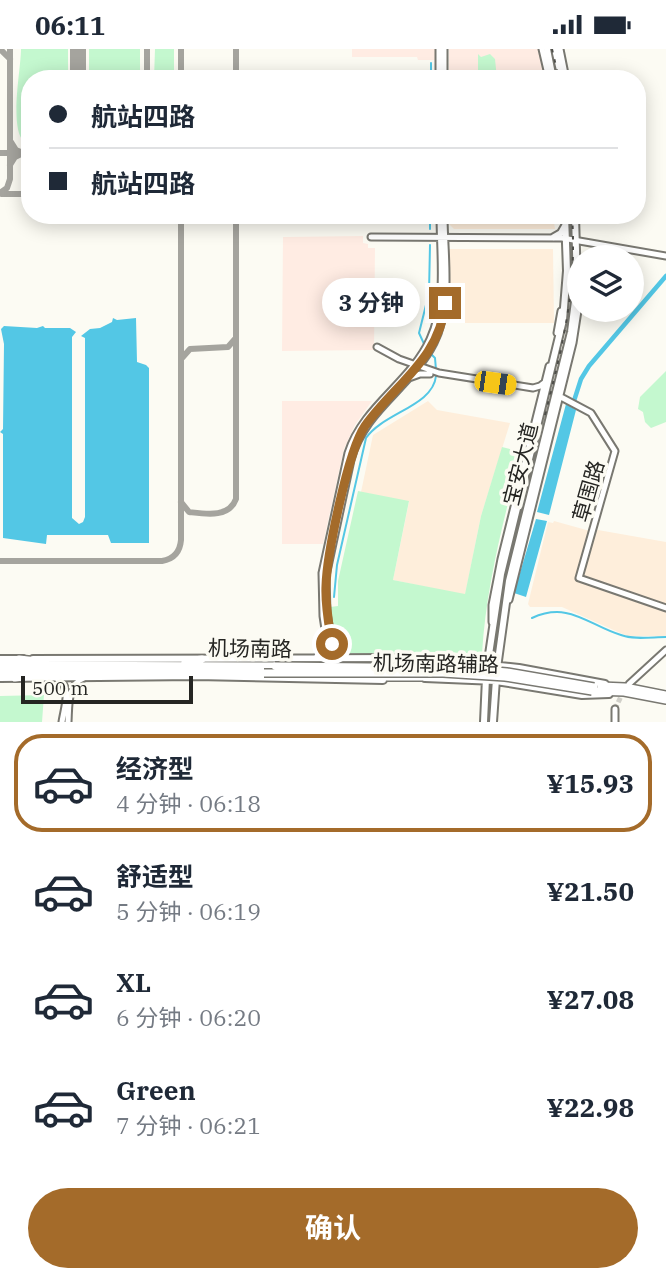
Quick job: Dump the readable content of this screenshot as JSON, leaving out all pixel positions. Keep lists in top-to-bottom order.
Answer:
{
  "streets": {
    "highway": ["机场南路"],
    "main road": ["宝安大道", "机场南路辅路"],
    "street": ["草围路"]
  },
  "crossings": [
    ["宝安大道", "机场南路辅路"],
    ["机场南路", "机场南路辅路"]
  ],
  "scale_bar": "500 m",
  "page": {
    "status": "06:11",
    "banner": ["航站四路", "航站四路"],
    "bubble": "3 分钟",
    "scale": "500 m",
    "list": [
      {
        "name": "经济型",
        "note": "4 分钟 · 06:18",
        "value": "¥15.93"
      },
      {
        "name": "舒适型",
        "note": "5 分钟 · 06:19",
        "value": "¥21.50"
      },
      {
        "name": "XL",
        "note": "6 分钟 · 06:20",
        "value": "¥27.08"
      },
      {
        "name": "Green",
        "note": "7 分钟 · 06:21",
        "value": "¥22.98"
      }
    ],
    "buttons": "确认"
  }
}
